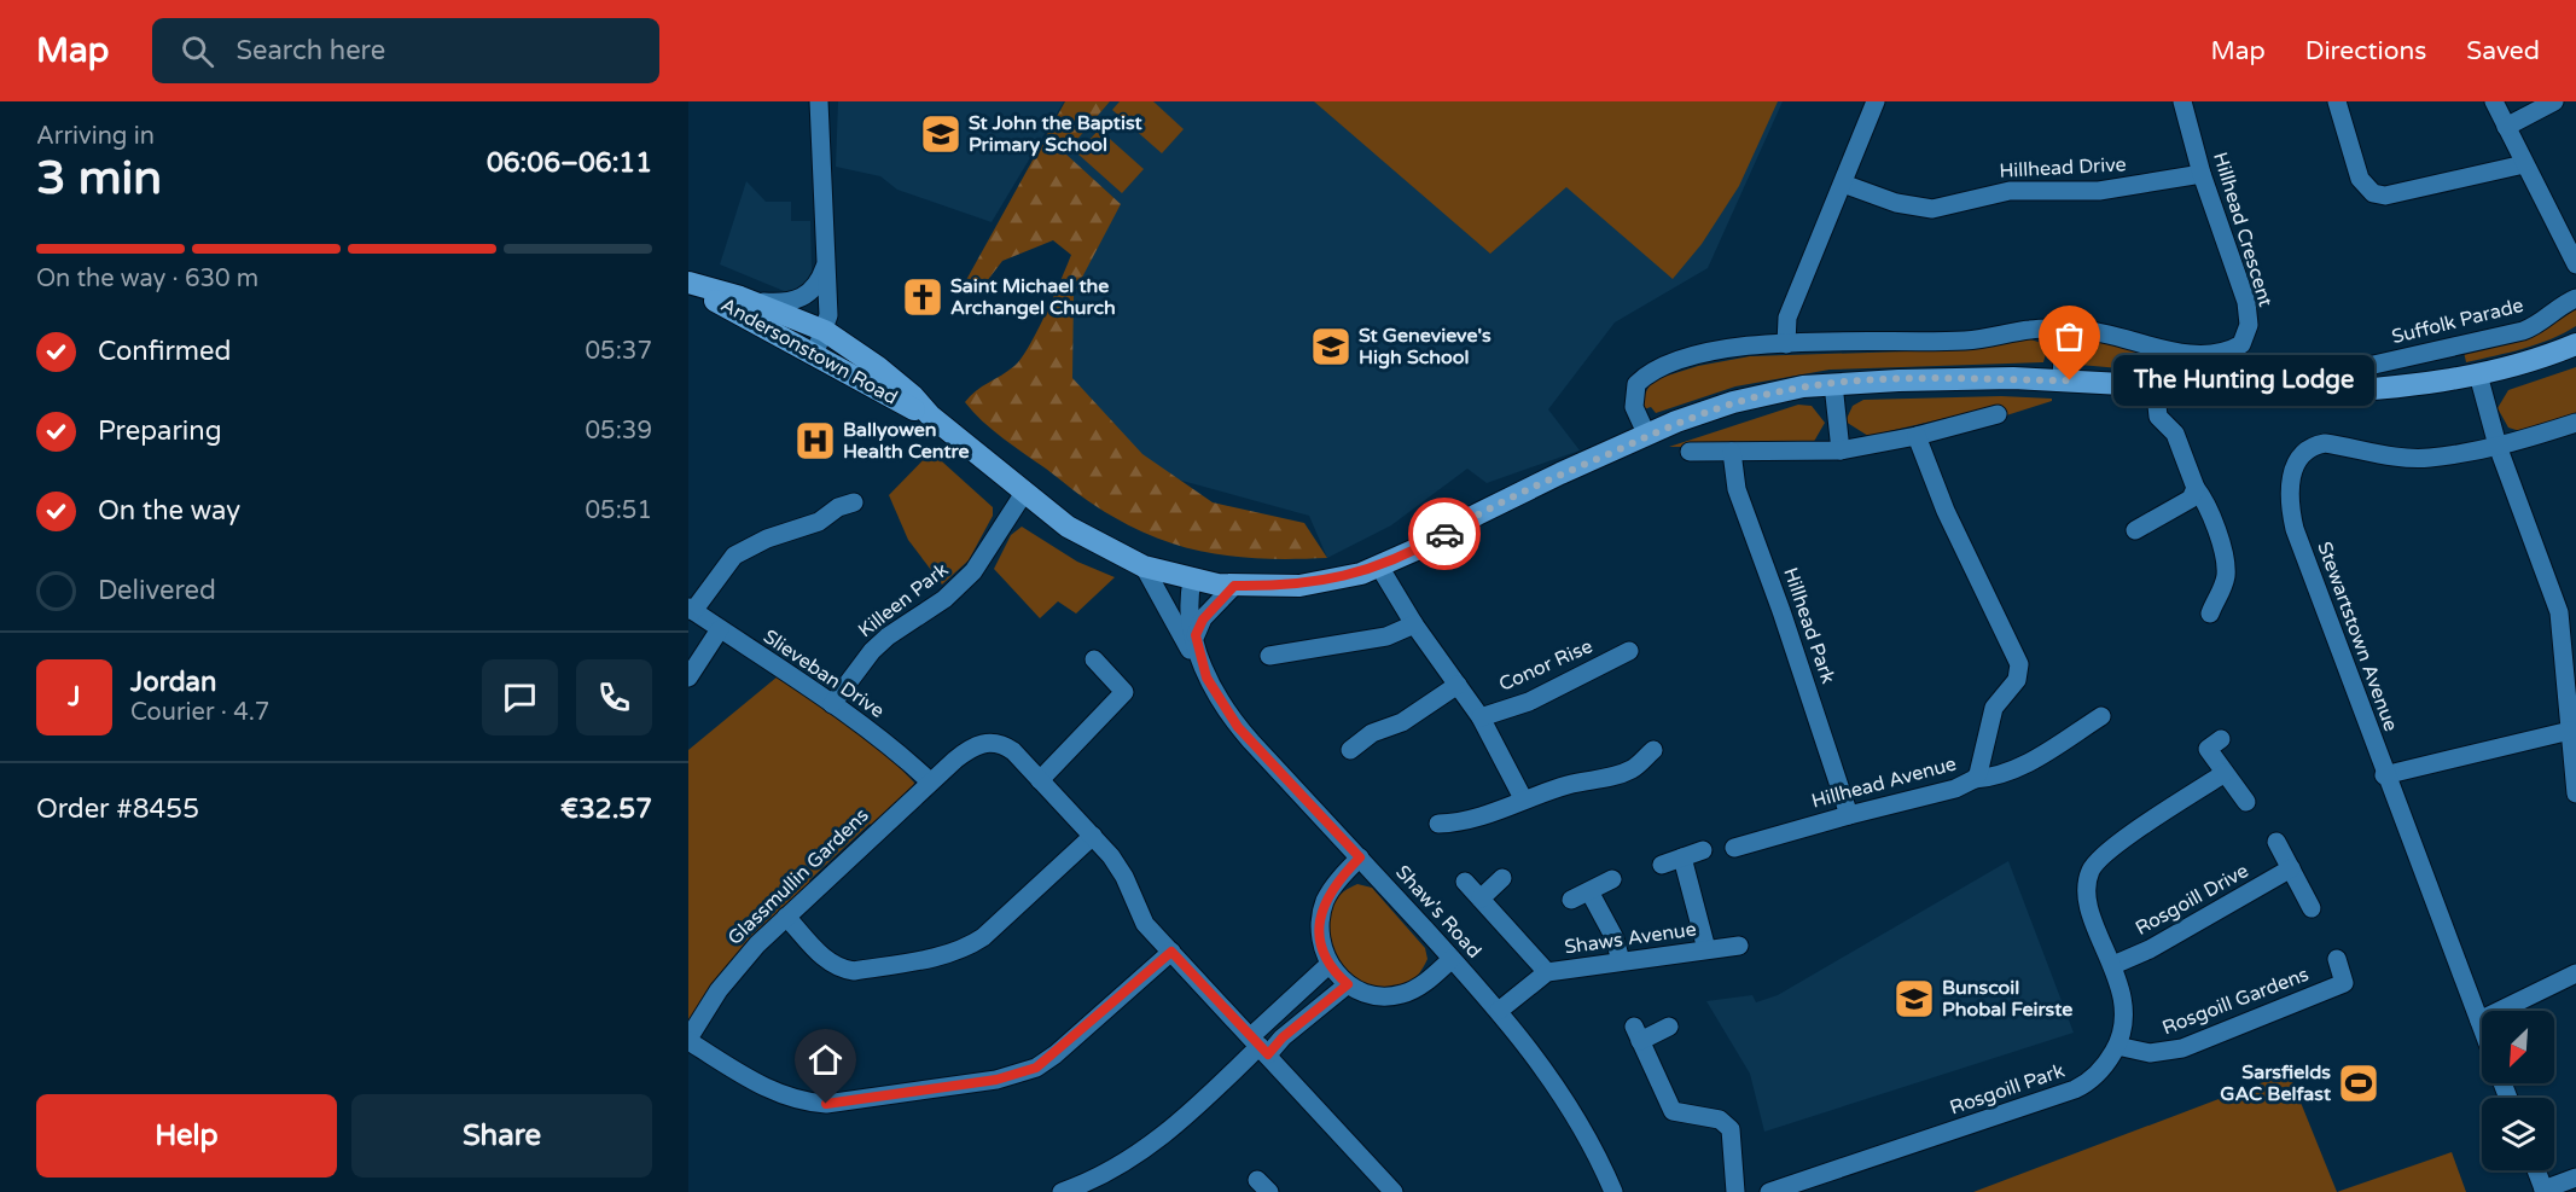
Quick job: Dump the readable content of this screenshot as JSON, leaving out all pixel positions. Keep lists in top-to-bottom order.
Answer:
{
  "streets": {
    "main road": ["Andersonstown Road"],
    "street": [
      "Hillhead Drive",
      "Hillhead Crescent",
      "Suffolk Parade",
      "Killeen Park",
      "Hillhead Park",
      "Stewartstown Avenue",
      "Conor Rise",
      "Slieveban Drive",
      "Hillhead Avenue",
      "Glassmullin Gardens",
      "Rosgoill Drive",
      "Shaw's Road",
      "Shaws Avenue",
      "Rosgoill Gardens",
      "Rosgoill Park"
    ]
  },
  "crossings": [
    ["Hillhead Drive", "Hillhead Crescent"],
    ["Hillhead Crescent", "Andersonstown Road"],
    ["Andersonstown Road", "Killeen Park"],
    ["Andersonstown Road", "Shaw's Road"],
    ["Killeen Park", "Slieveban Drive"],
    ["Hillhead Park", "Hillhead Avenue"],
    ["Slieveban Drive", "Glassmullin Gardens"],
    ["Rosgoill Drive", "Rosgoill Park"],
    ["Shaw's Road", "Shaws Avenue"],
    ["Rosgoill Gardens", "Rosgoill Park"]
  ],
  "places": {
    "school or university": ["St John the Baptist Primary School", "St Genevieve's High School", "Bunscoil Phobal Feirste"],
    "church": ["Saint Michael the Archangel Church"],
    "other": ["The Hunting Lodge"],
    "hospital": ["Ballyowen Health Centre"],
    "sports": ["Sarsfields GAC Belfast"]
  },
  "north": "bottom left",
  "page": {
    "header": "Map",
    "search": "Search here",
    "nav": ["Map", "Directions", "Saved"],
    "heading": ["3 min", "Arriving in", "06:06–06:11"],
    "panel": [
      "Jordan",
      "Courier · 4.7",
      "Order #8455",
      "€32.57"
    ],
    "bar": "On the way · 630 m",
    "list": [
      ["Confirmed", "05:37"],
      ["Preparing", "05:39"],
      ["On the way", "05:51"],
      "Delivered"
    ],
    "bubble": "The Hunting Lodge",
    "round": "J",
    "buttons": ["Help", "Share"]
  }
}
